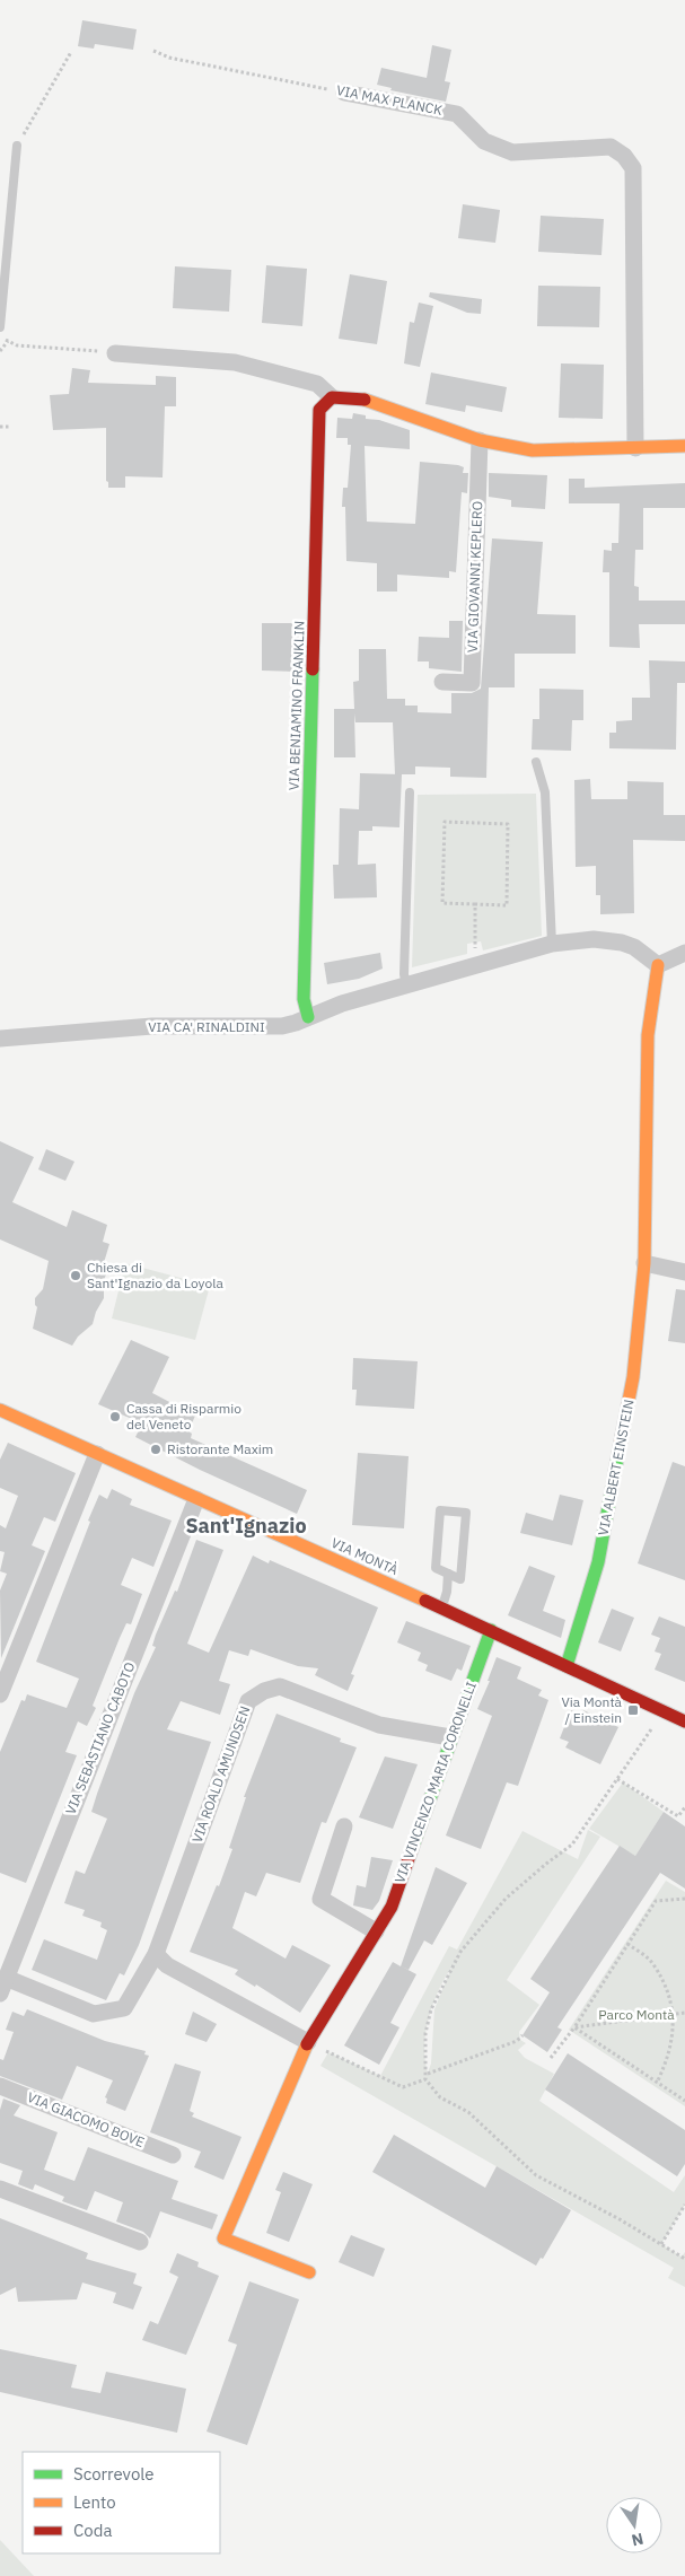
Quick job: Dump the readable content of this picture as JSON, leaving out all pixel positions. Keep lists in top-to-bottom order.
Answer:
{
  "streets": {
    "street": [
      "VIA MAX PLANCK",
      "VIA GIOVANNI KEPLERO",
      "VIA BENIAMINO FRANKLIN",
      "VIA CA' RINALDINI",
      "VIA ALBERT EINSTEIN",
      "VIA MONTÀ",
      "VIA SEBASTIANO CABOTO",
      "VIA ROALD AMUNDSEN",
      "VIA VINCENZO MARIA CORONELLI",
      "VIA GIACOMO BOVE"
    ]
  },
  "crossings": [
    ["VIA BENIAMINO FRANKLIN", "VIA CA' RINALDINI"],
    ["VIA CA' RINALDINI", "VIA ALBERT EINSTEIN"],
    ["VIA ALBERT EINSTEIN", "VIA MONTÀ"],
    ["VIA MONTÀ", "VIA SEBASTIANO CABOTO"],
    ["VIA MONTÀ", "VIA VINCENZO MARIA CORONELLI"],
    ["VIA SEBASTIANO CABOTO", "VIA ROALD AMUNDSEN"],
    ["VIA ROALD AMUNDSEN", "VIA VINCENZO MARIA CORONELLI"]
  ],
  "districts": ["Sant'Ignazio"],
  "parks": ["Parco Montà"],
  "places": {
    "other": ["Chiesa di Sant'Ignazio da Loyola", "Cassa di Risparmio del Veneto", "Ristorante Maxim"],
    "transit": ["Via Montà / Einstein"]
  },
  "legend": ["Scorrevole", "Lento", "Coda"],
  "north": "bottom"
}
